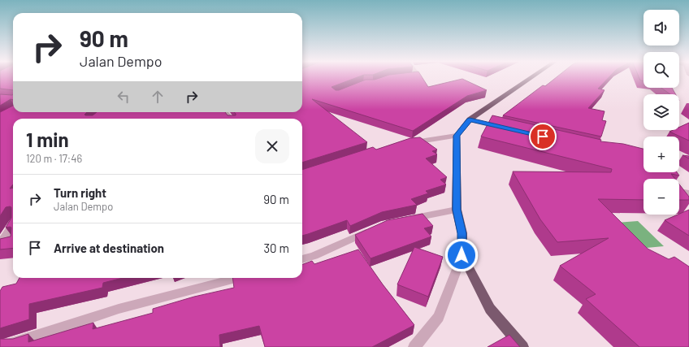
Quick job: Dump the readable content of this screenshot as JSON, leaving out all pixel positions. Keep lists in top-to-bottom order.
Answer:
{
  "page": {
    "map_buttons": ["+", "−"],
    "turn": ["90 m", "Jalan Dempo"],
    "heading": ["1 min", "120 m · 17:46"],
    "list": [
      {
        "name": "Turn right",
        "note": "Jalan Dempo",
        "value": "90 m"
      },
      {
        "name": "Arrive at destination",
        "value": "30 m"
      }
    ]
  }
}
